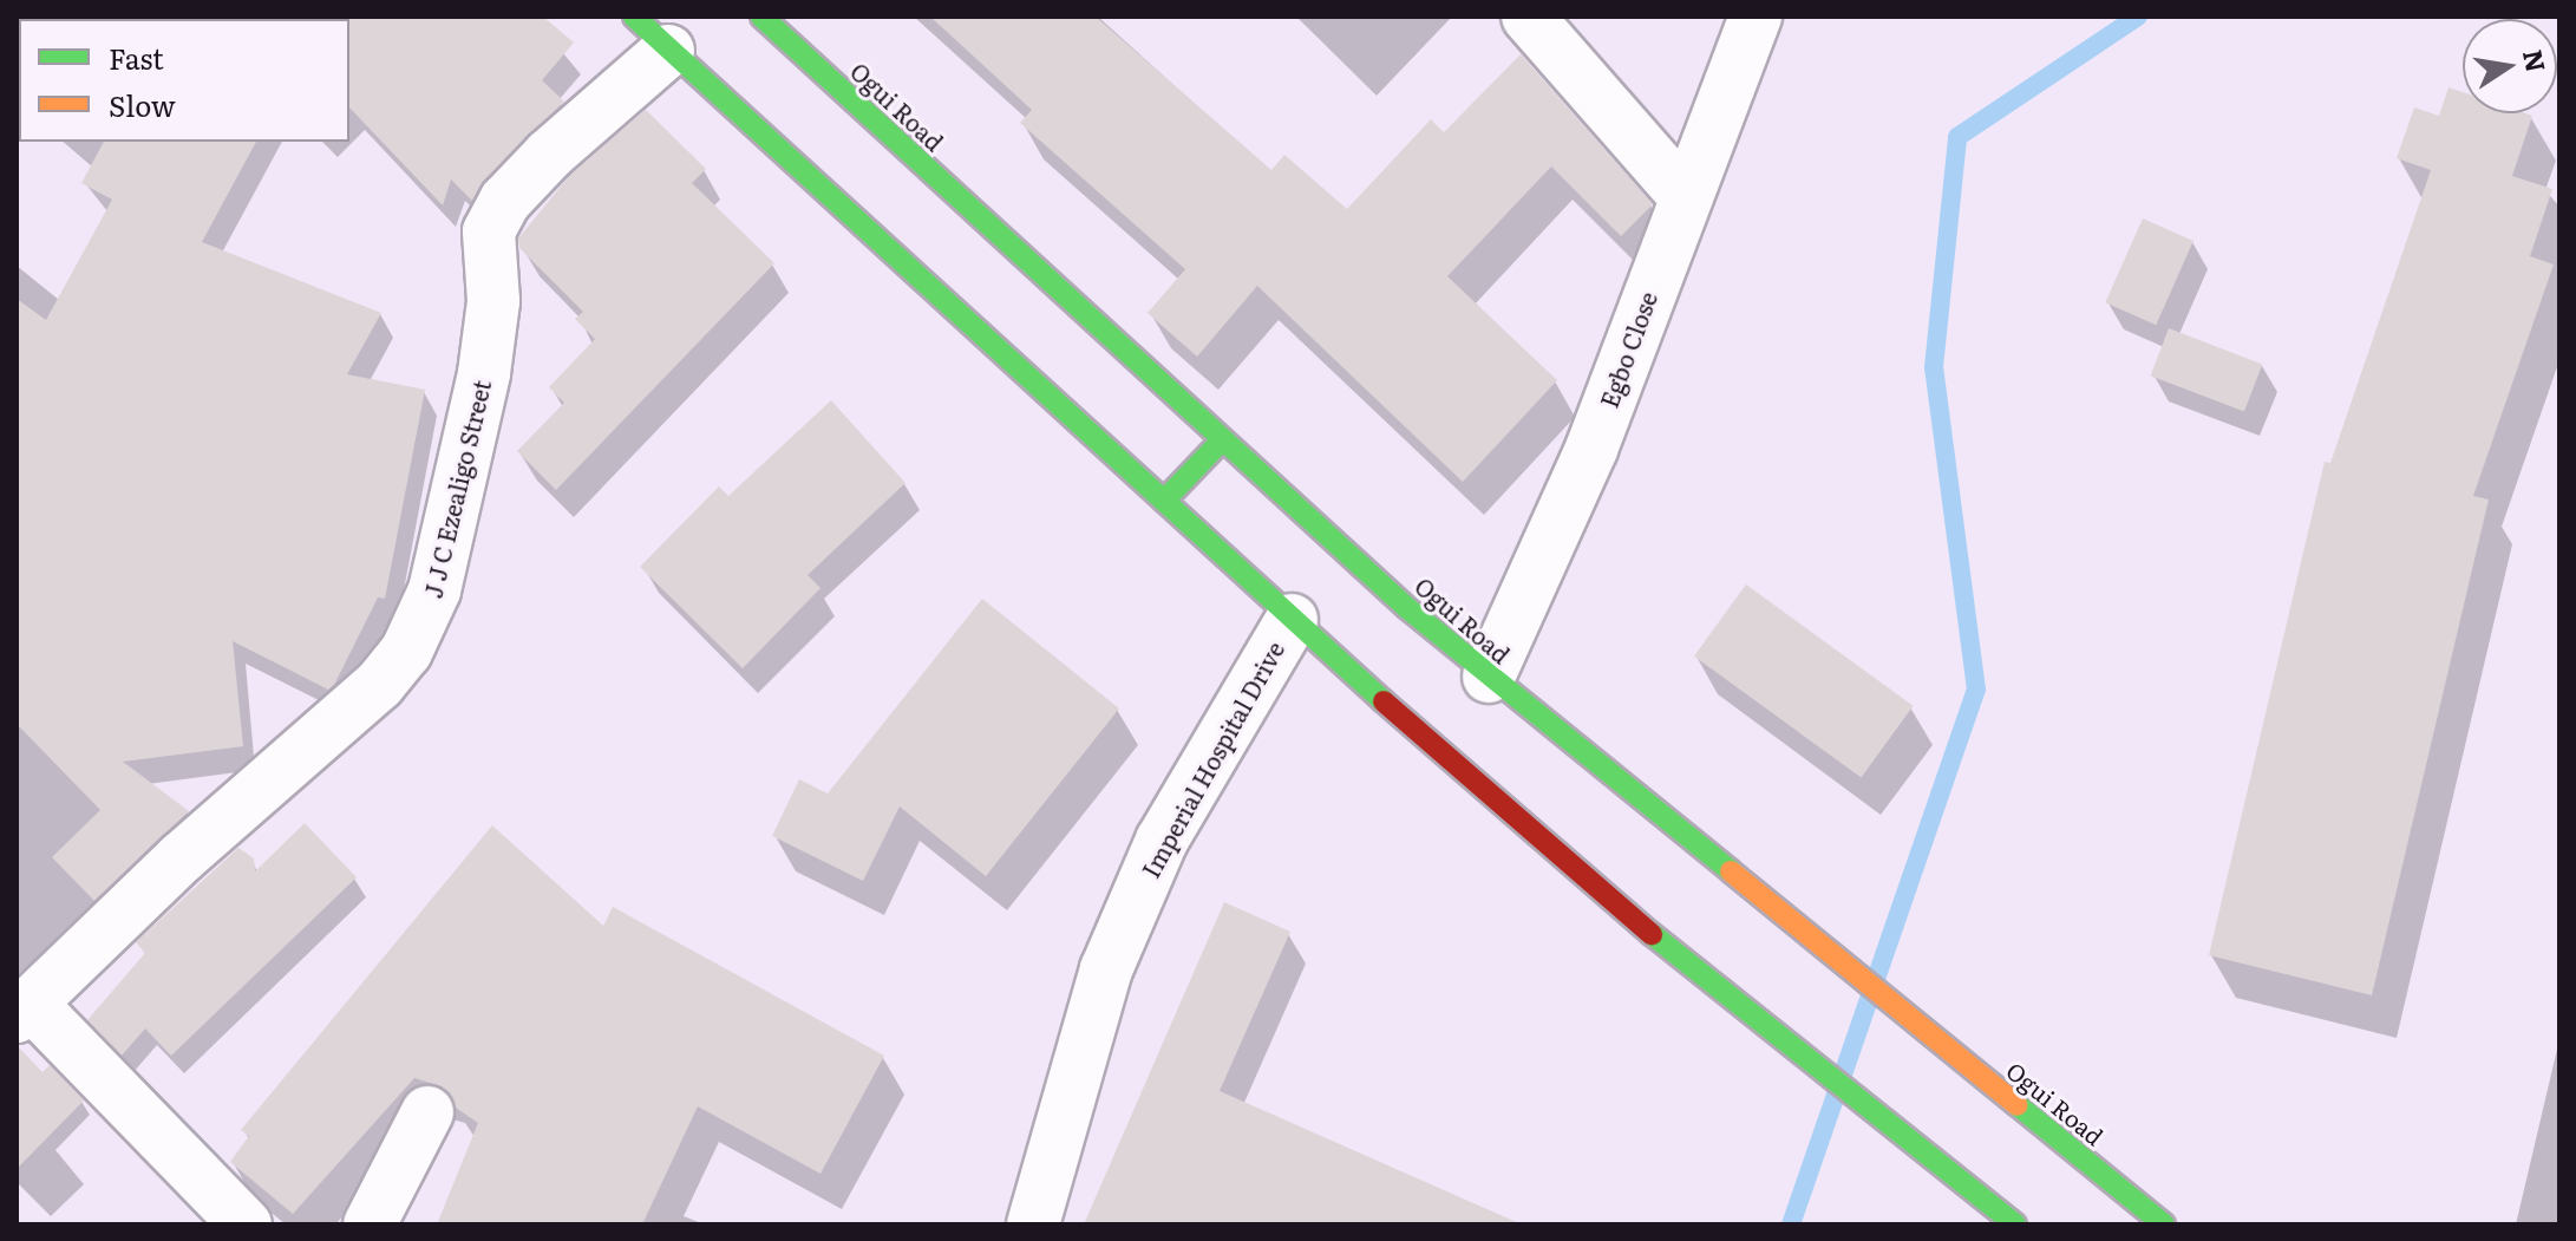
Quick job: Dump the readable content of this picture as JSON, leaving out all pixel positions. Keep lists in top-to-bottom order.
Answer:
{
  "streets": {
    "main road": ["Ogui Road"],
    "street": ["Egbo Close", "J J C Ezealigo Street", "Imperial Hospital Drive"]
  },
  "crossings": [
    ["Ogui Road", "Egbo Close"]
  ],
  "legend": ["Fast", "Slow"],
  "north": "right"
}
